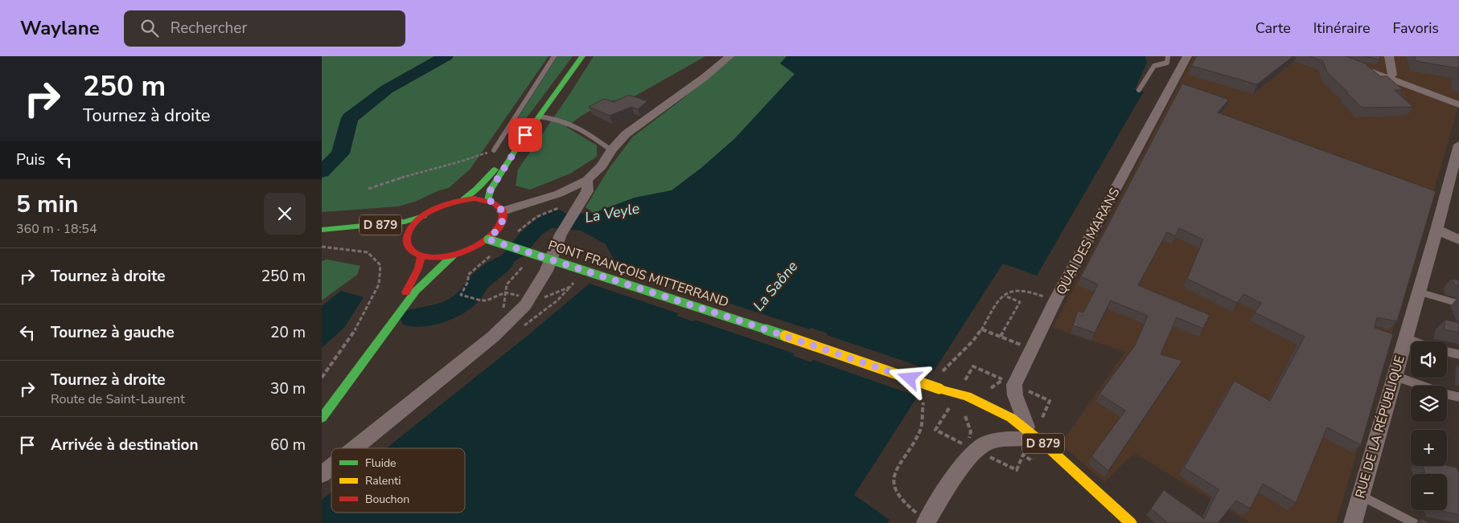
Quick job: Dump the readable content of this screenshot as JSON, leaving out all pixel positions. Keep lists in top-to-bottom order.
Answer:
{
  "streets": {
    "main road": ["D 879", "PONT FRANÇOIS MITTERRAND"],
    "street": ["QUAI DES MARANS", "RUE DE LA RÉPUBLIQUE"]
  },
  "crossings": [
    ["D 879", "QUAI DES MARANS"],
    ["D 879", "PONT FRANÇOIS MITTERRAND"]
  ],
  "water": ["La Veyle", "La Saône"],
  "legend": ["Fluide", "Ralenti", "Bouchon"],
  "page": {
    "header": "Waylane",
    "search": "Rechercher",
    "nav": ["Carte", "Itinéraire", "Favoris"],
    "turn": ["250 m", "Tournez à droite"],
    "then": "Puis",
    "heading": ["5 min", "360 m · 18:54"],
    "list": [
      {
        "name": "Tournez à droite",
        "value": "250 m"
      },
      {
        "name": "Tournez à gauche",
        "value": "20 m"
      },
      {
        "name": "Tournez à droite",
        "note": "Route de Saint-Laurent",
        "value": "30 m"
      },
      {
        "name": "Arrivée à destination",
        "value": "60 m"
      }
    ],
    "map_buttons": ["+", "−"]
  }
}
